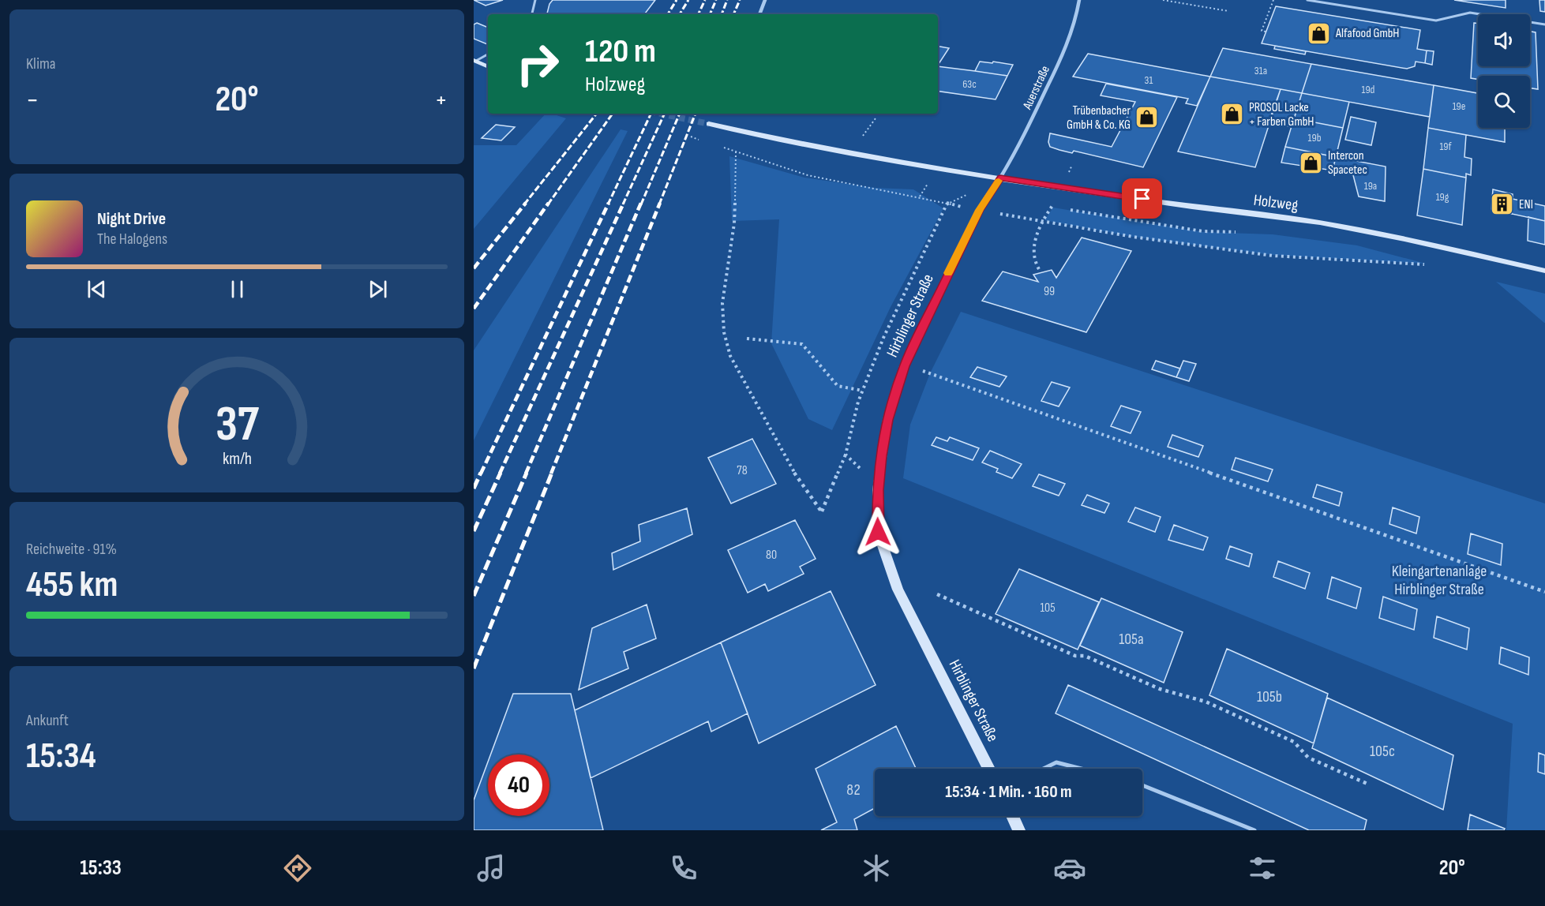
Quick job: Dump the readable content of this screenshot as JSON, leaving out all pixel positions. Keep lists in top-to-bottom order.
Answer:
{
  "streets": {
    "main road": ["Holzweg", "Hirblinger Straße"],
    "street": ["Auerstraße"]
  },
  "crossings": [
    ["Auerstraße", "Holzweg"],
    ["Auerstraße", "Hirblinger Straße"],
    ["Holzweg", "Hirblinger Straße"]
  ],
  "parks": ["Kleingartenanlage Hirblinger Straße"],
  "places": {
    "shop": [
      "Alfafood GmbH",
      "PROSOL Lacke + Farben GmbH",
      "Trübenbacher GmbH & Co. KG",
      "Intercon Spacetec"
    ],
    "building": ["ENI"]
  },
  "house_numbers": [
    "31a",
    "31",
    "63c",
    "19d",
    "19e",
    "19b",
    "19f",
    "19a",
    "19g",
    "99",
    "78",
    "80",
    "105",
    "105a",
    "105b",
    "105c",
    "82"
  ],
  "page": {
    "tile": [
      "Klima",
      ["Reichweite · 91%", "455 km"],
      ["Ankunft", "15:34"]
    ],
    "turn": ["120 m", "Holzweg"],
    "heat": ["−", "20°", "+"],
    "song": ["Night Drive", "The Halogens"],
    "limit": "40",
    "trip": "15:34 · 1 Min. · 160 m",
    "tabs": ["15:33", "20°"],
    "gauge": ["37", "km/h"]
  }
}
